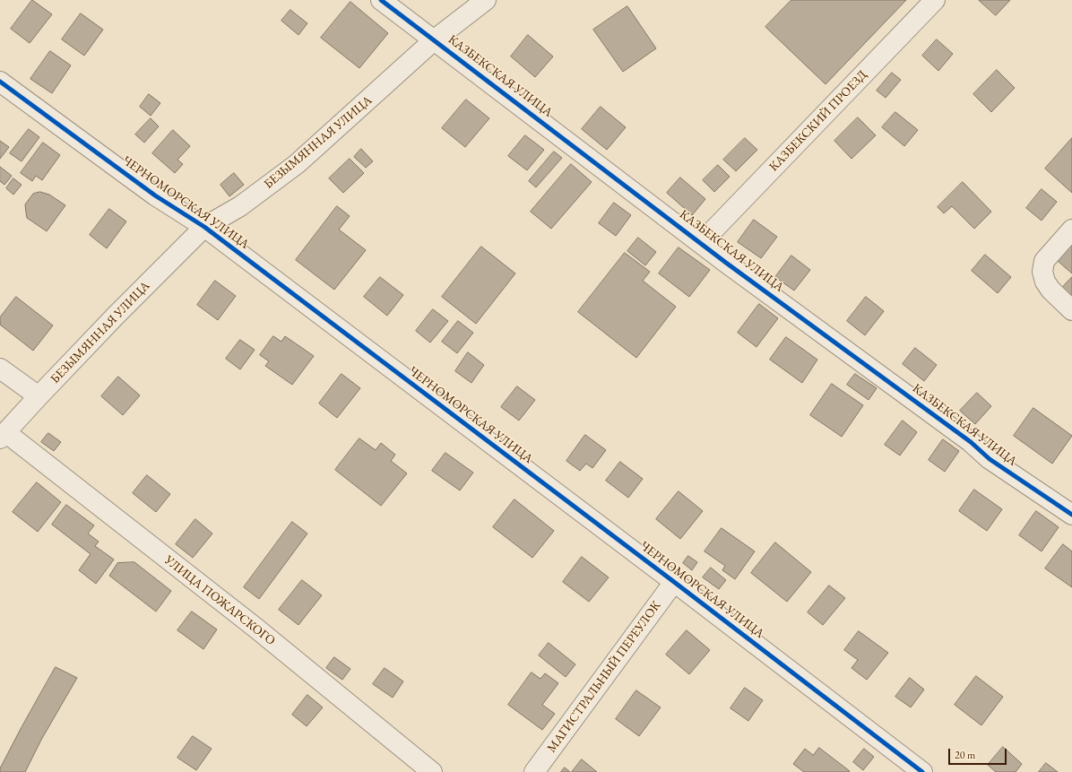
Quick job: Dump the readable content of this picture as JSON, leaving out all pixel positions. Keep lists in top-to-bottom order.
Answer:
{
  "streets": {
    "street": [
      "КАЗБЕКСКАЯ УЛИЦА",
      "КАЗБЕКСКИЙ ПРОЕЗД",
      "БЕЗЫМЯННАЯ УЛИЦА",
      "ЧЕРНОМОРСКАЯ УЛИЦА",
      "УЛИЦА ПОЖАРСКОГО",
      "МАГИСТРАЛЬНЫЙ ПЕРЕУЛОК"
    ]
  },
  "crossings": [
    ["КАЗБЕКСКАЯ УЛИЦА", "КАЗБЕКСКИЙ ПРОЕЗД"],
    ["КАЗБЕКСКАЯ УЛИЦА", "БЕЗЫМЯННАЯ УЛИЦА"],
    ["БЕЗЫМЯННАЯ УЛИЦА", "ЧЕРНОМОРСКАЯ УЛИЦА"],
    ["БЕЗЫМЯННАЯ УЛИЦА", "УЛИЦА ПОЖАРСКОГО"],
    ["ЧЕРНОМОРСКАЯ УЛИЦА", "МАГИСТРАЛЬНЫЙ ПЕРЕУЛОК"]
  ],
  "scale_bar": "20 m"
}
